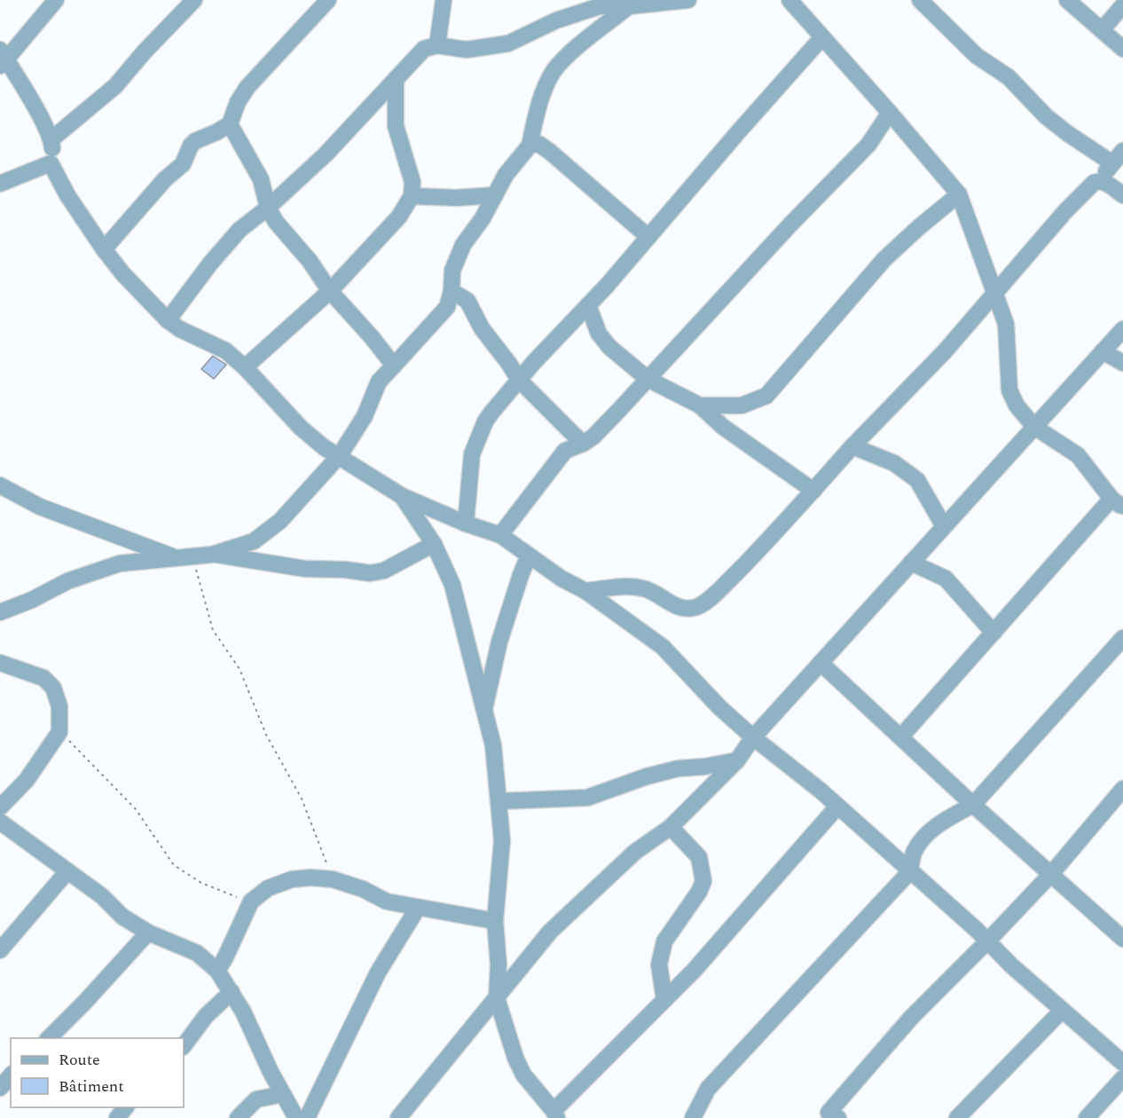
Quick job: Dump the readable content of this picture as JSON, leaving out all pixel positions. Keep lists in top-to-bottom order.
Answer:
{
  "legend": ["Route", "Bâtiment"]
}
